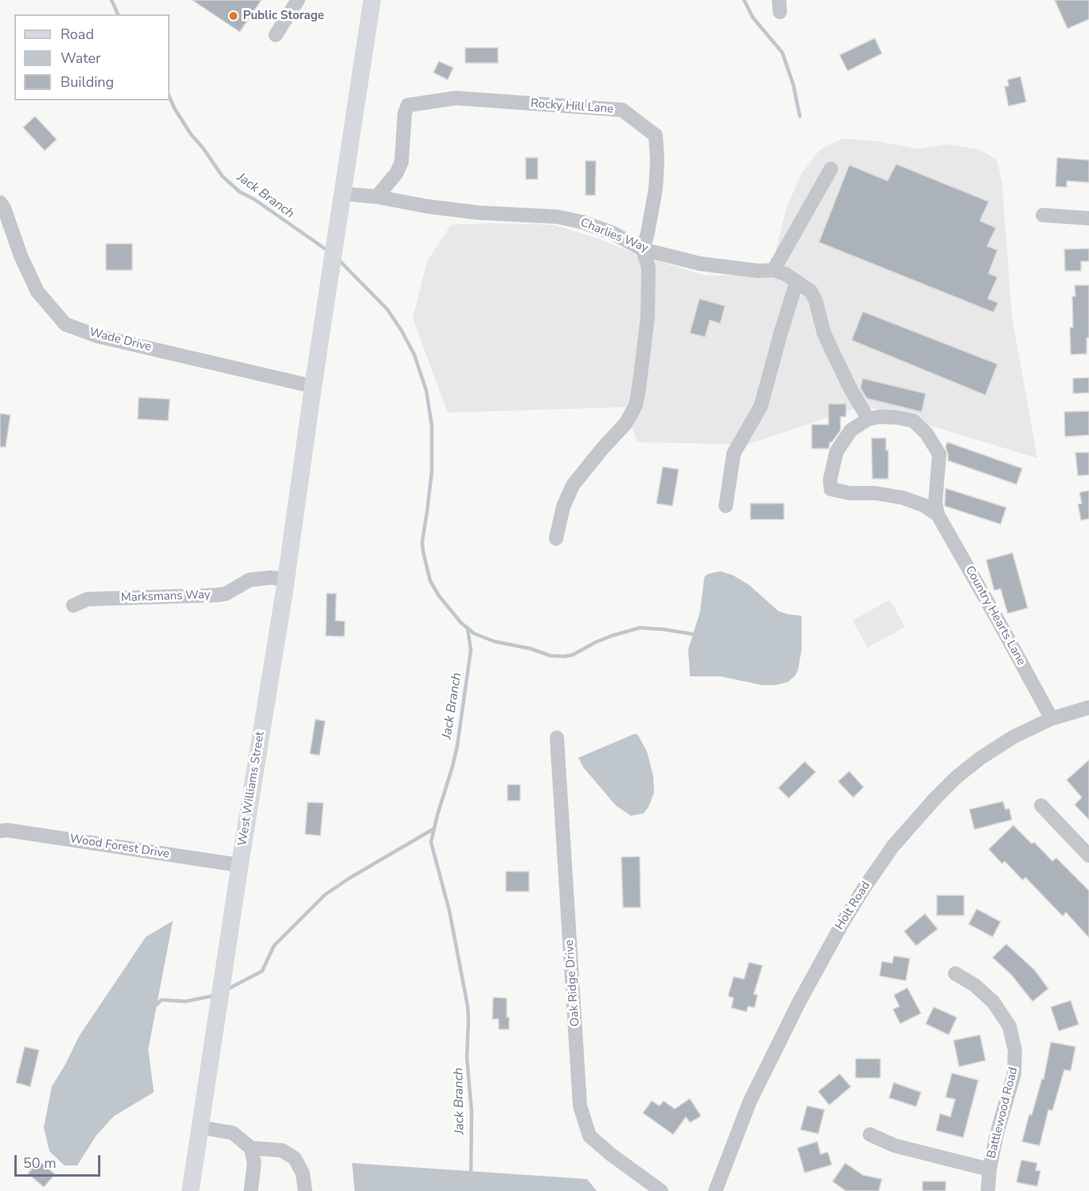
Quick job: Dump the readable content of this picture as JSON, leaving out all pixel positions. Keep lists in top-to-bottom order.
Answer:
{
  "streets": {
    "main road": ["West Williams Street"],
    "street": [
      "Rocky Hill Lane",
      "Charlies Way",
      "Wade Drive",
      "Marksmans Way",
      "Country Hearts Lane",
      "Wood Forest Drive",
      "Holt Road",
      "Oak Ridge Drive",
      "Battlewood Road"
    ]
  },
  "crossings": [
    ["Rocky Hill Lane", "Charlies Way"],
    ["Charlies Way", "West Williams Street"],
    ["Wade Drive", "West Williams Street"],
    ["Marksmans Way", "West Williams Street"],
    ["Country Hearts Lane", "Holt Road"],
    ["West Williams Street", "Wood Forest Drive"]
  ],
  "water": ["Jack Branch"],
  "places": ["Public Storage"],
  "legend": ["Road", "Water", "Building"],
  "scale_bar": "50 m"
}
